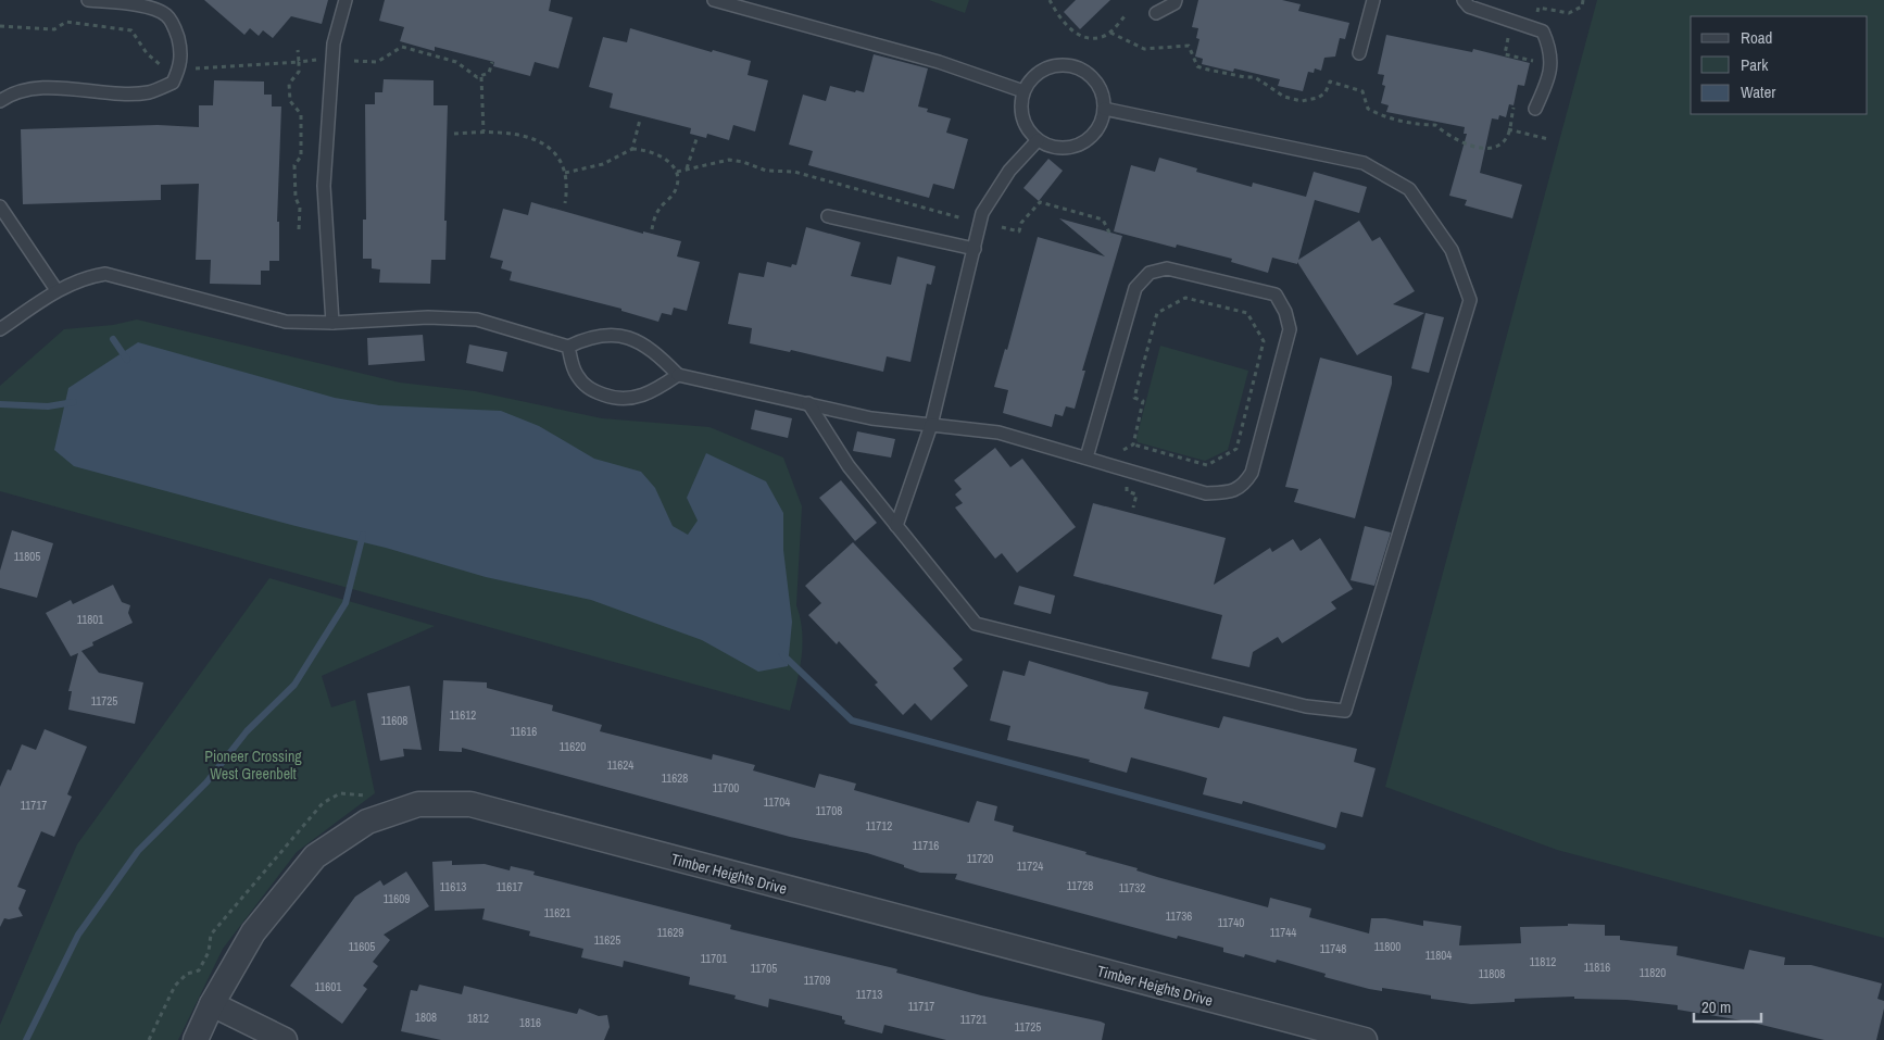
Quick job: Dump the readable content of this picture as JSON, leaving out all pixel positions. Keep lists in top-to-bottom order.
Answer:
{
  "streets": {
    "street": ["Timber Heights Drive"]
  },
  "parks": ["Pioneer Crossing West Greenbelt"],
  "house_numbers": [
    "11805",
    "11801",
    "11725",
    "11612",
    "11608",
    "11616",
    "11620",
    "11624",
    "11628",
    "11700",
    "11704",
    "11717",
    "11708",
    "11712",
    "11716",
    "11720",
    "11724",
    "11728",
    "11613",
    "11617",
    "11732",
    "11609",
    "11621",
    "11736",
    "11740",
    "11629",
    "11744",
    "11625",
    "11605",
    "11800",
    "11748",
    "11804",
    "11701",
    "11812",
    "11816",
    "11705",
    "11820",
    "11808",
    "11709",
    "11601",
    "11713",
    "11717",
    "1808",
    "1812",
    "11721",
    "1816",
    "11725"
  ],
  "legend": ["Road", "Park", "Water"],
  "scale_bar": "20 m"
}
